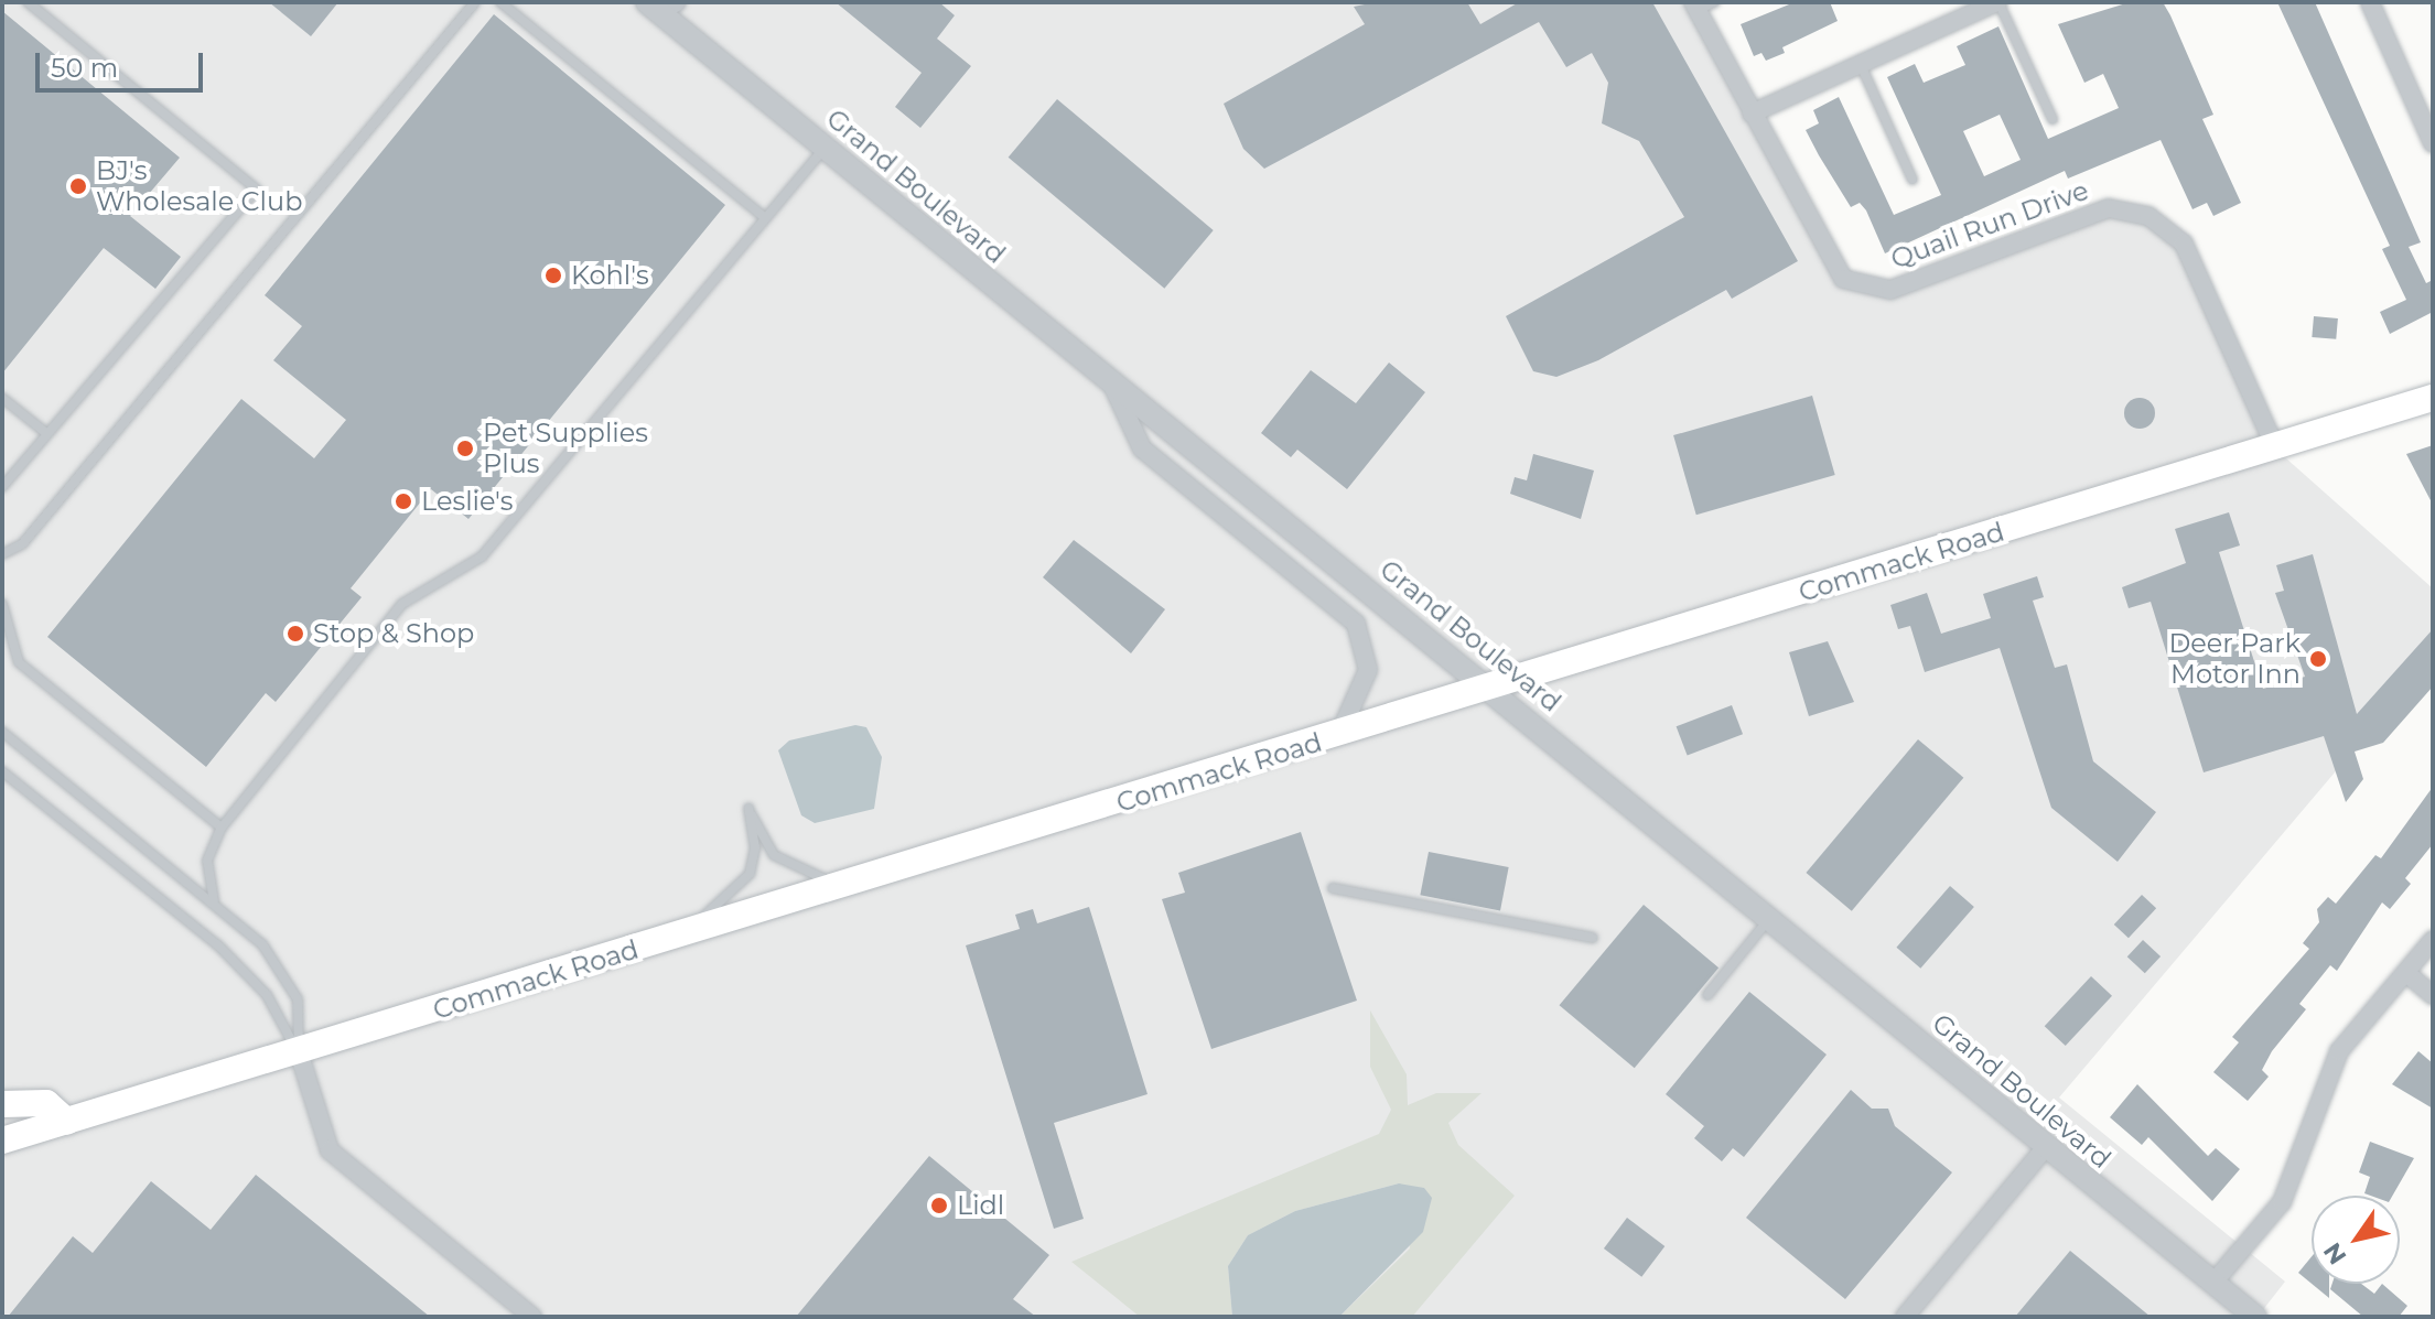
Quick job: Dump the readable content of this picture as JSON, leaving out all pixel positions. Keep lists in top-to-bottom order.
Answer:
{
  "streets": {
    "main road": ["Commack Road"],
    "street": ["Grand Boulevard", "Quail Run Drive"]
  },
  "crossings": [
    ["Grand Boulevard", "Commack Road"],
    ["Quail Run Drive", "Commack Road"]
  ],
  "places": [
    "BJ's Wholesale Club",
    "Kohl's",
    "Pet Supplies Plus",
    "Leslie's",
    "Stop & Shop",
    "Deer Park Motor Inn",
    "Lidl"
  ],
  "scale_bar": "50 m",
  "north": "bottom left"
}
